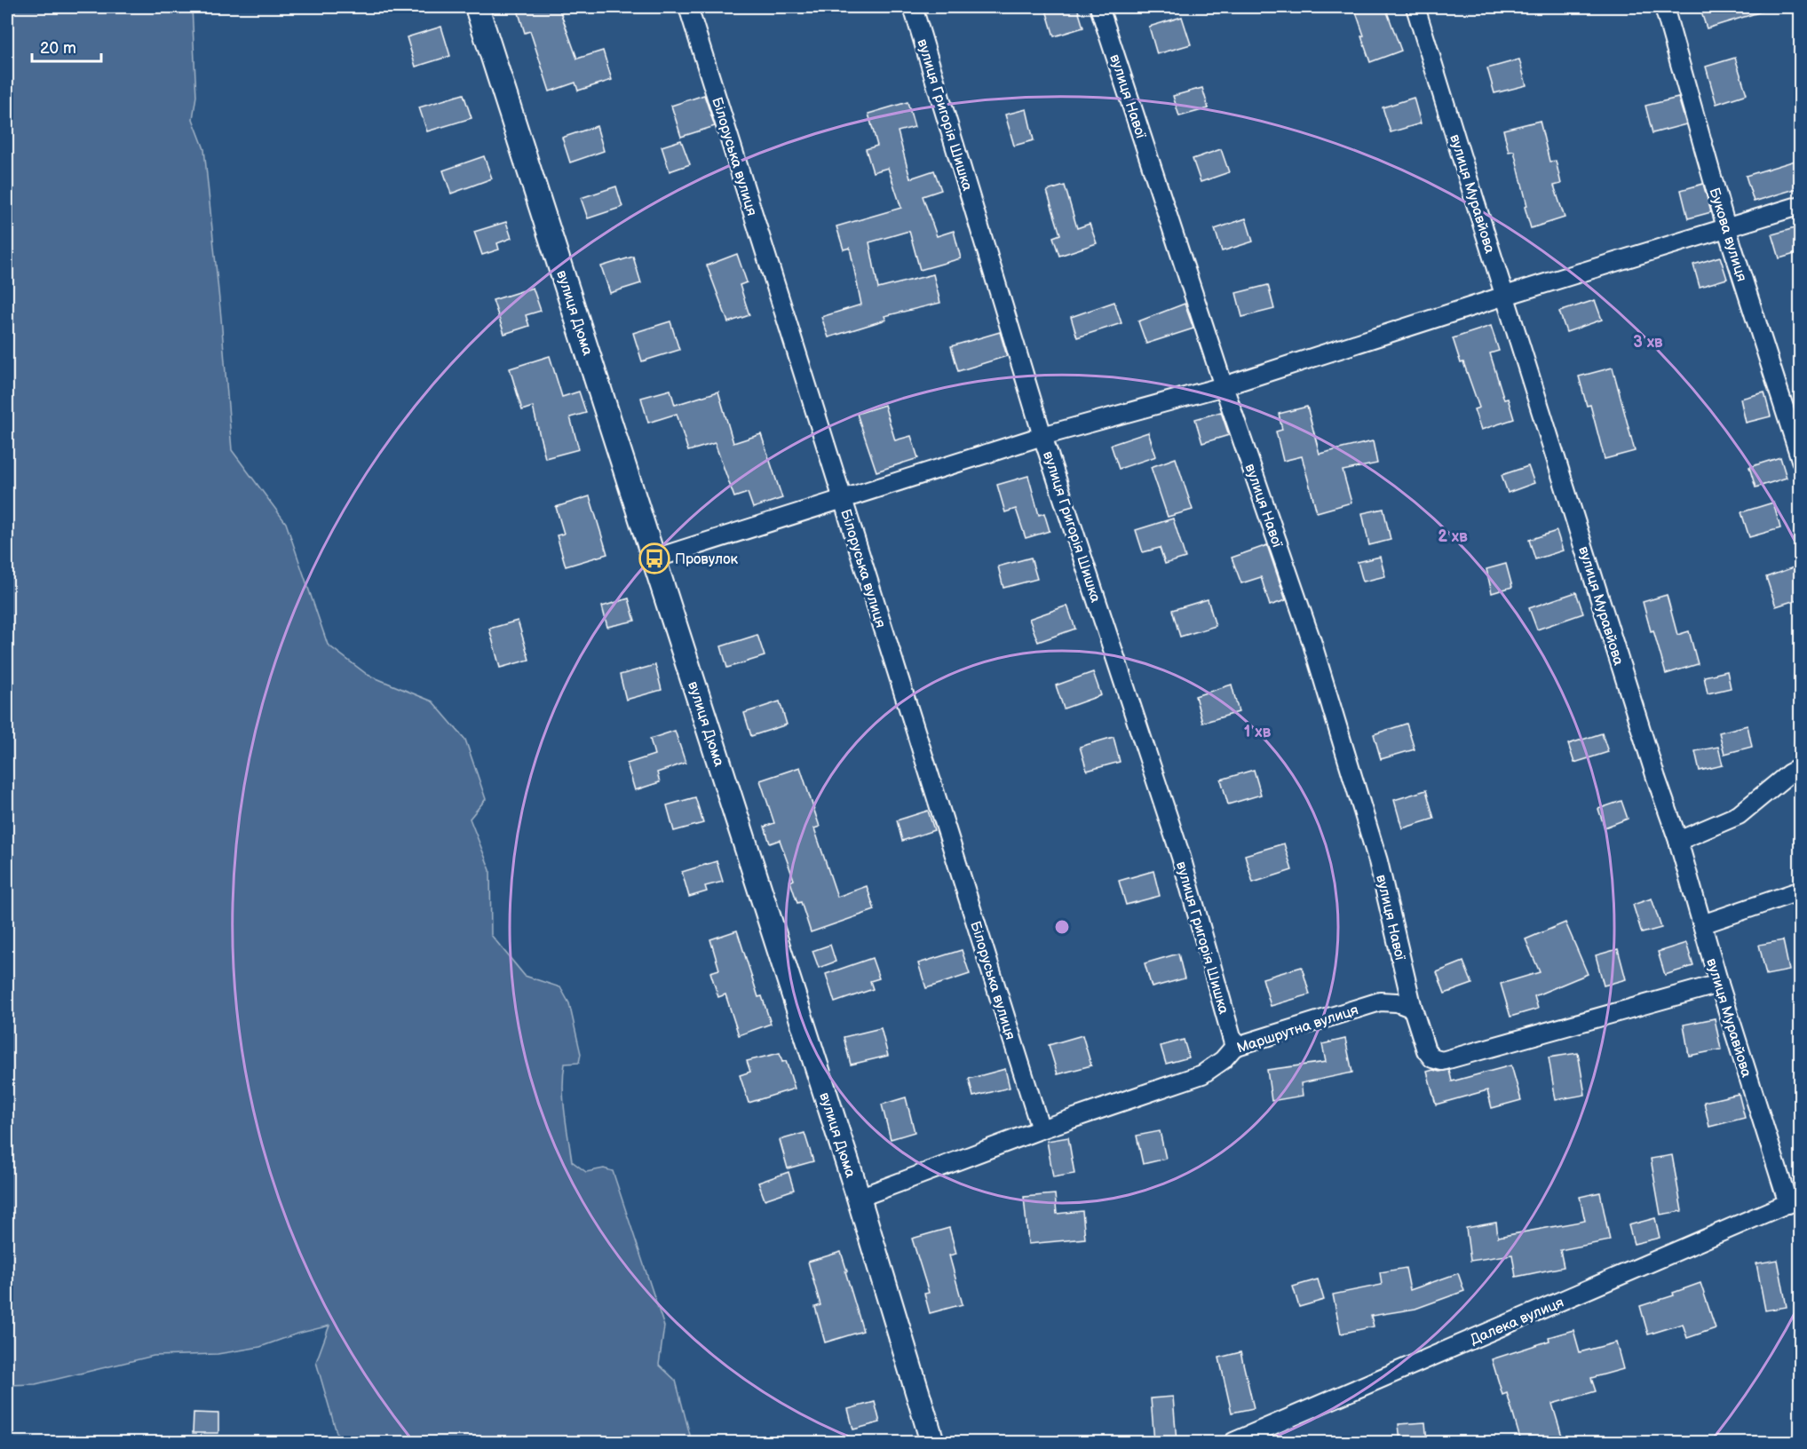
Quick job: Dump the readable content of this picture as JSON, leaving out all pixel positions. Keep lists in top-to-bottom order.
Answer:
{
  "streets": {
    "street": [
      "вулиця Навої",
      "вулиця Григорія Шишка",
      "Білоруська вулиця",
      "вулиця Муравйова",
      "Букова вулиця",
      "вулиця Дюма",
      "Маршрутна вулиця",
      "Далека вулиця"
    ]
  },
  "crossings": [
    ["вулиця Навої", "Маршрутна вулиця"],
    ["вулиця Григорія Шишка", "Маршрутна вулиця"],
    ["Білоруська вулиця", "Маршрутна вулиця"],
    ["вулиця Муравйова", "Далека вулиця"],
    ["вулиця Дюма", "Маршрутна вулиця"]
  ],
  "places": {
    "bus stop": ["Провулок"]
  },
  "scale_bar": "20 m",
  "rings": ["3 хв", "2 хв", "1 хв"]
}
